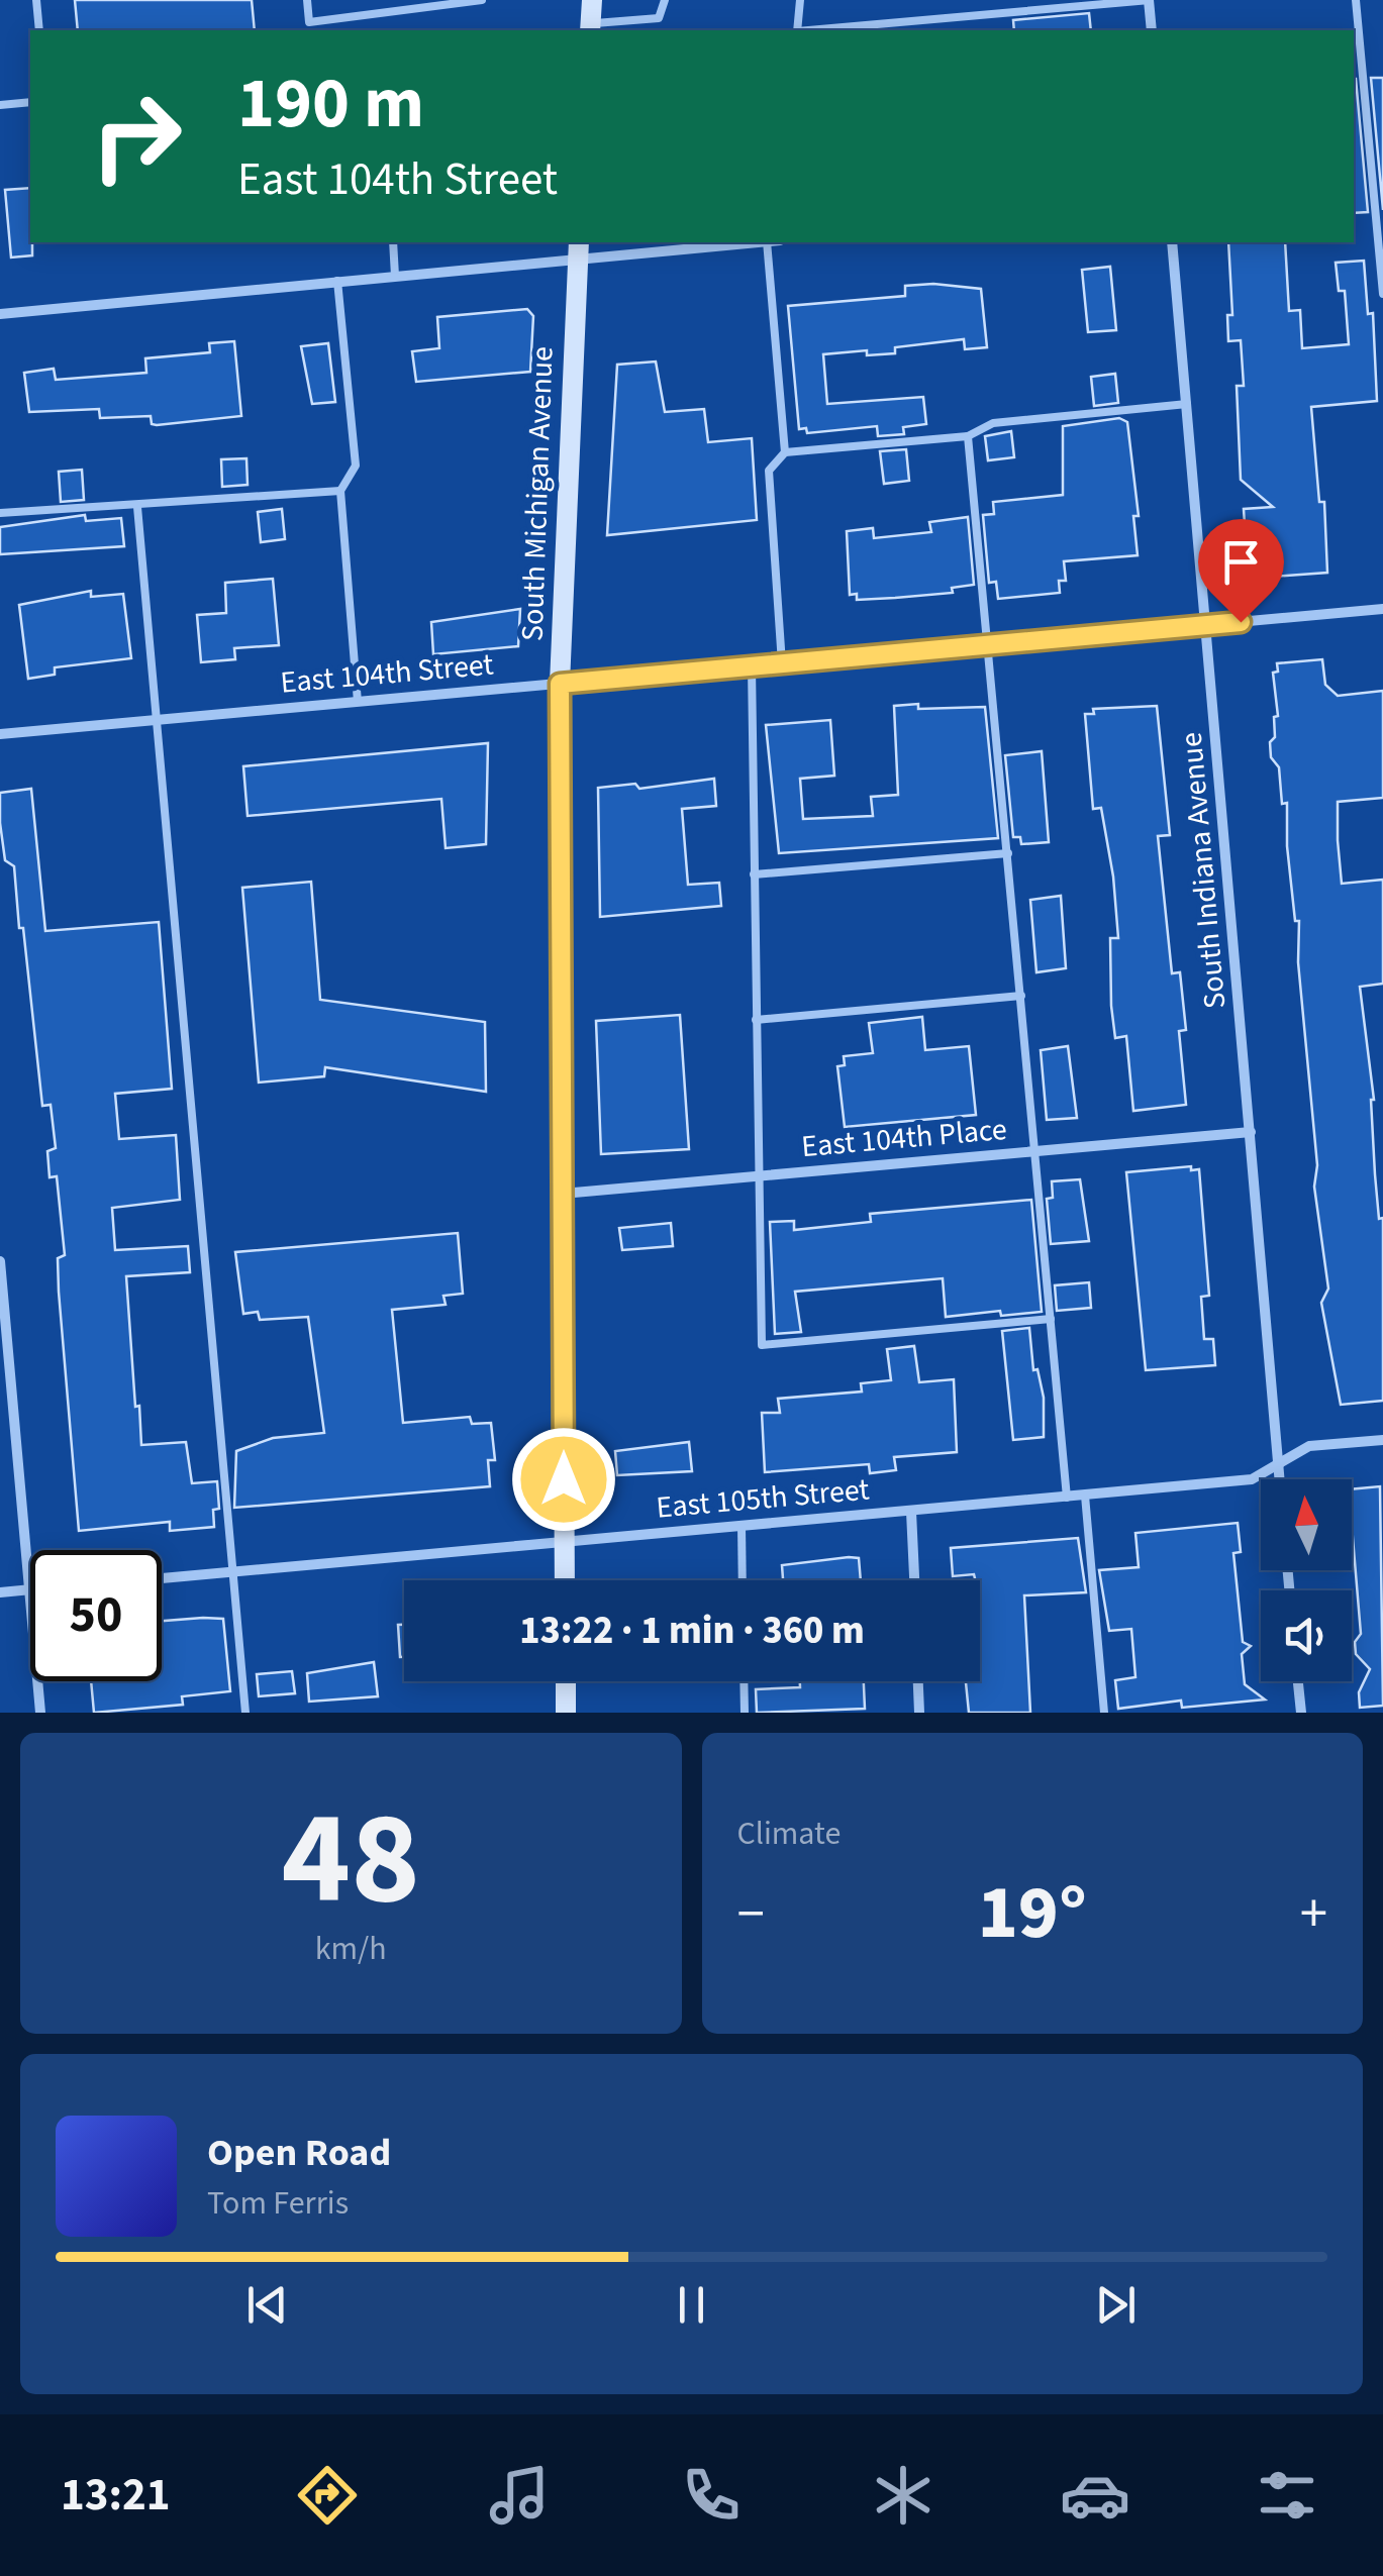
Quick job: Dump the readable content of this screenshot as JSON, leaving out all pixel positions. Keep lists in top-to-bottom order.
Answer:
{
  "streets": {
    "main road": ["South Michigan Avenue"],
    "street": [
      "East 104th Street",
      "South Indiana Avenue",
      "East 104th Place",
      "East 105th Street"
    ]
  },
  "crossings": [
    ["South Michigan Avenue", "East 104th Street"],
    ["South Michigan Avenue", "East 104th Place"],
    ["South Michigan Avenue", "East 105th Street"],
    ["East 104th Street", "South Indiana Avenue"],
    ["South Indiana Avenue", "East 104th Place"],
    ["South Indiana Avenue", "East 105th Street"]
  ],
  "north": "top",
  "page": {
    "turn": ["190 m", "East 104th Street"],
    "limit": "50",
    "trip": "13:22 · 1 min · 360 m",
    "tile": [
      ["48", "km/h"],
      "Climate"
    ],
    "heat": ["−", "19°", "+"],
    "song": ["Open Road", "Tom Ferris"],
    "tabs": "13:21"
  }
}
